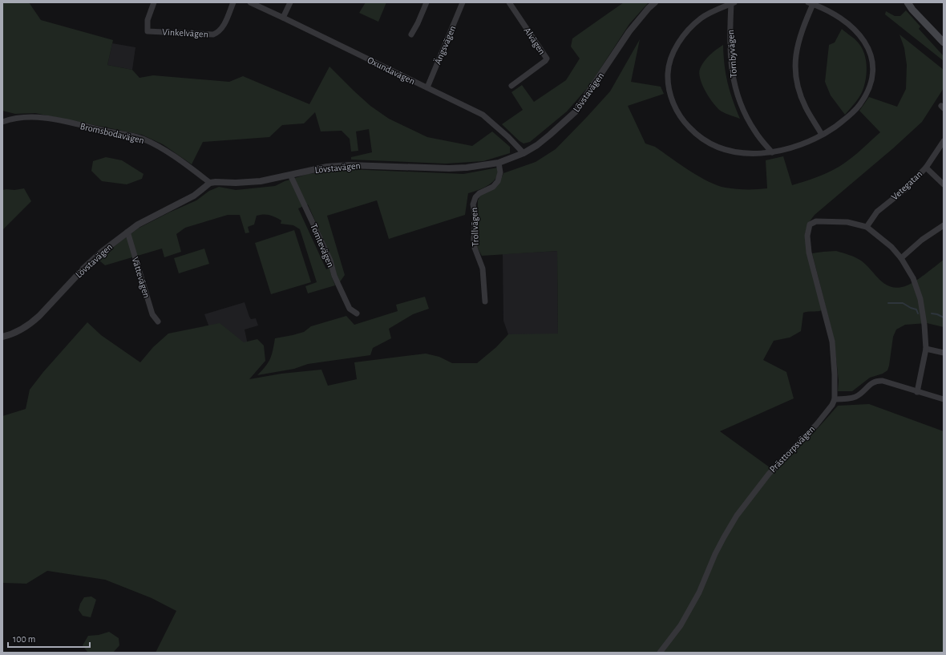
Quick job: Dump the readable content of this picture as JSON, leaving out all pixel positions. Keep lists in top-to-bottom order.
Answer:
{
  "streets": {
    "street": [
      "Vinkelvägen",
      "Alvägen",
      "Ängsvägen",
      "Törnbyvägen",
      "Oxundavägen",
      "Lövstavägen",
      "Bromsbodavägen",
      "Vetegatan",
      "Trollvägen",
      "Tomtevägen",
      "Vättevägen",
      "Prästtorpsvägen"
    ]
  },
  "crossings": [
    ["Ängsvägen", "Oxundavägen"],
    ["Oxundavägen", "Lövstavägen"],
    ["Lövstavägen", "Bromsbodavägen"],
    ["Lövstavägen", "Trollvägen"],
    ["Lövstavägen", "Tomtevägen"],
    ["Lövstavägen", "Vättevägen"]
  ],
  "scale_bar": "100 m"
}
